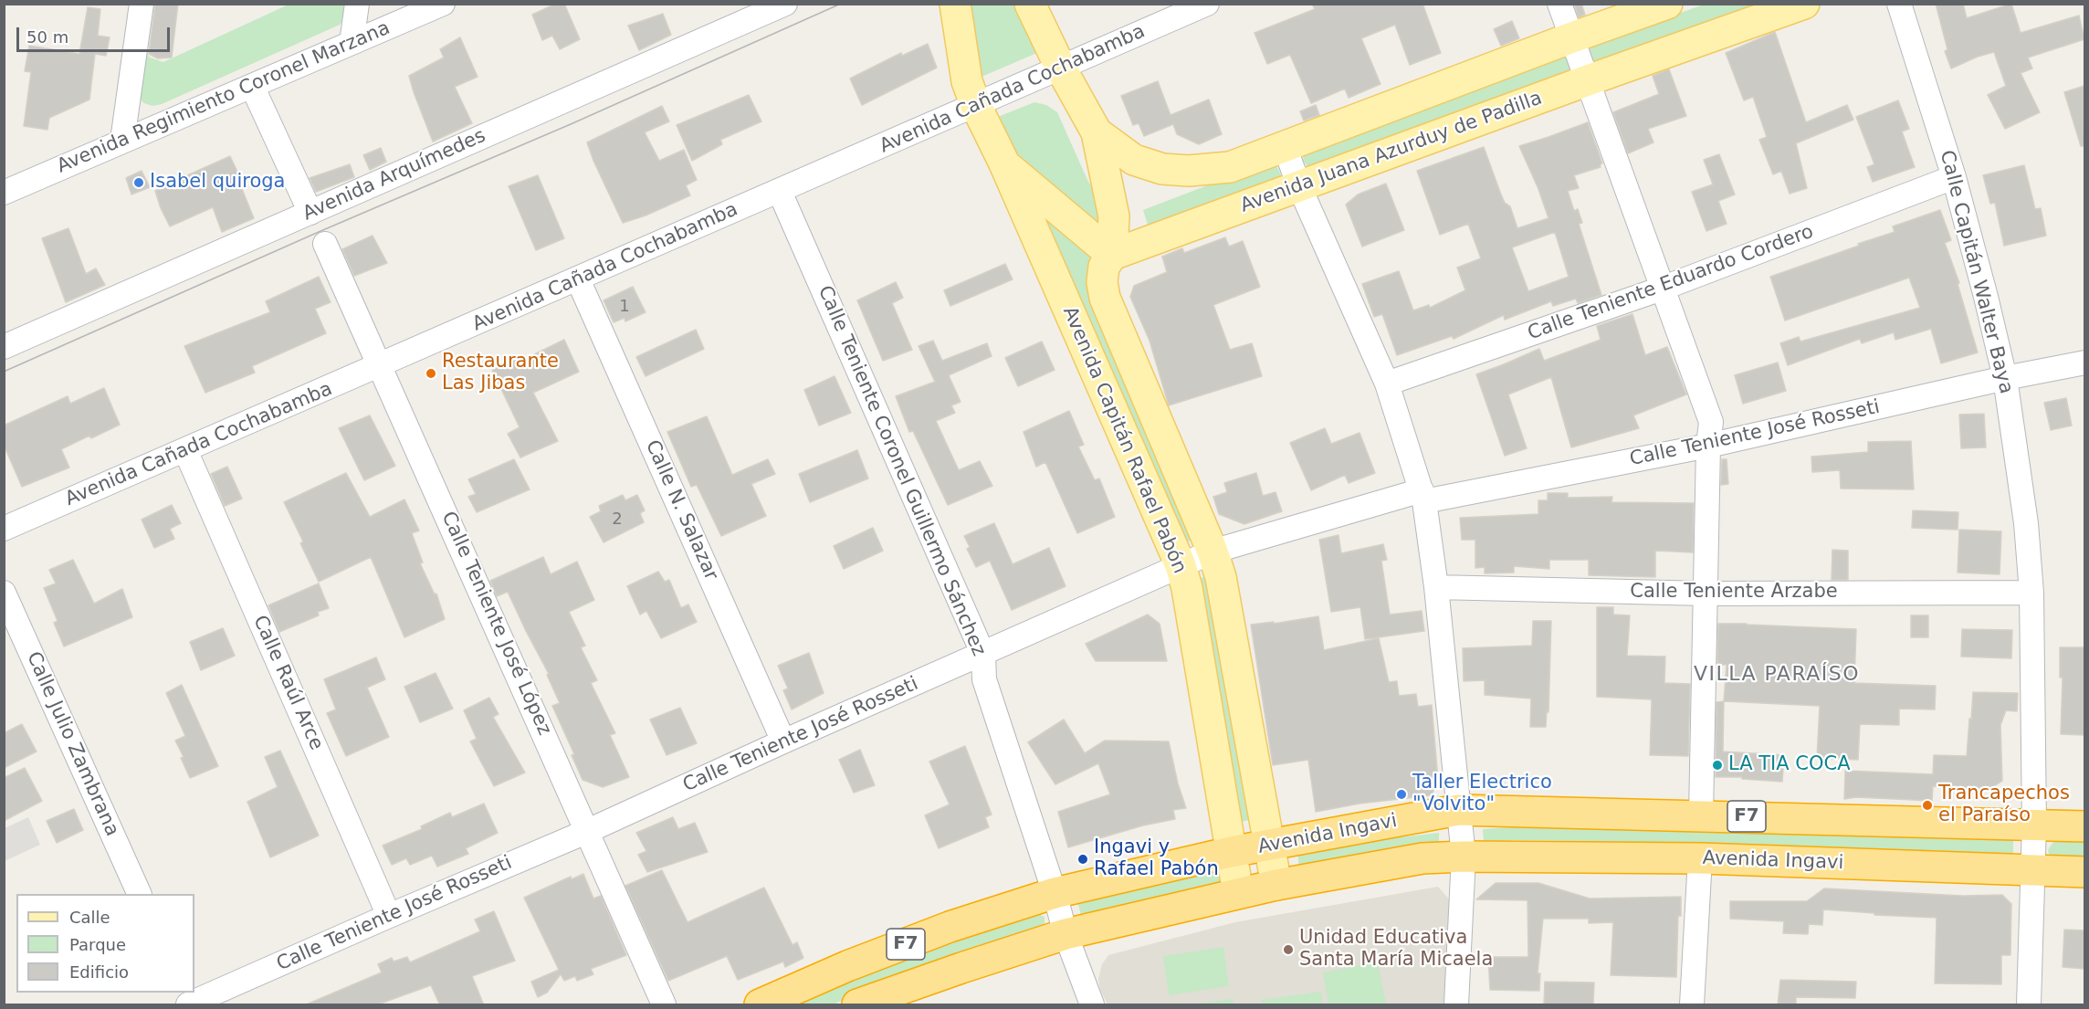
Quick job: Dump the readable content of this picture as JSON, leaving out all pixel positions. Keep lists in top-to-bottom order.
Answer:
{
  "streets": {
    "highway": ["F7", "Avenida Ingavi"],
    "main road": ["Avenida Juana Azurduy de Padilla", "Avenida Capitán Rafael Pabón"],
    "street": [
      "Avenida Cañada Cochabamba",
      "Avenida Regimiento Coronel Marzana",
      "Avenida Arquímedes",
      "Calle Capitán Walter Baya",
      "Calle Teniente Eduardo Cordero",
      "Calle Teniente José Rosseti",
      "Calle Teniente Coronel Guillermo Sánchez",
      "Calle N. Salazar",
      "Calle Teniente Arzabe",
      "Calle Teniente José López",
      "Calle Raúl Arce",
      "Calle Julio Zambrana"
    ]
  },
  "crossings": [
    ["Avenida Cañada Cochabamba", "Avenida Capitán Rafael Pabón"],
    ["Avenida Cañada Cochabamba", "Calle Teniente Coronel Guillermo Sánchez"],
    ["Avenida Cañada Cochabamba", "Calle N. Salazar"],
    ["Avenida Cañada Cochabamba", "Calle Teniente José López"],
    ["Avenida Cañada Cochabamba", "Calle Raúl Arce"],
    ["Avenida Juana Azurduy de Padilla", "Avenida Capitán Rafael Pabón"],
    ["Calle Capitán Walter Baya", "Calle Teniente Eduardo Cordero"],
    ["Calle Capitán Walter Baya", "Calle Teniente José Rosseti"],
    ["Calle Capitán Walter Baya", "Calle Teniente Arzabe"],
    ["Calle Capitán Walter Baya", "Avenida Ingavi"],
    ["Calle Teniente José Rosseti", "Avenida Capitán Rafael Pabón"],
    ["Calle Teniente José Rosseti", "Calle Teniente Coronel Guillermo Sánchez"],
    ["Calle Teniente José Rosseti", "Calle N. Salazar"],
    ["Calle Teniente José Rosseti", "Calle Teniente José López"],
    ["Calle Teniente José Rosseti", "Calle Raúl Arce"],
    ["Avenida Capitán Rafael Pabón", "Avenida Ingavi"],
    ["Calle Teniente Coronel Guillermo Sánchez", "Avenida Ingavi"]
  ],
  "districts": ["VILLA PARAÍSO"],
  "places": [
    "Isabel quiroga",
    "Restaurante Las Jibas",
    "LA TIA COCA",
    "Taller Electrico \"Volvito\"",
    "Trancapechos el Paraíso",
    "Ingavi y Rafael Pabón",
    "Unidad Educativa Santa María Micaela"
  ],
  "house_numbers": ["1", "2"],
  "legend": ["Calle", "Parque", "Edificio"],
  "scale_bar": "50 m"
}
